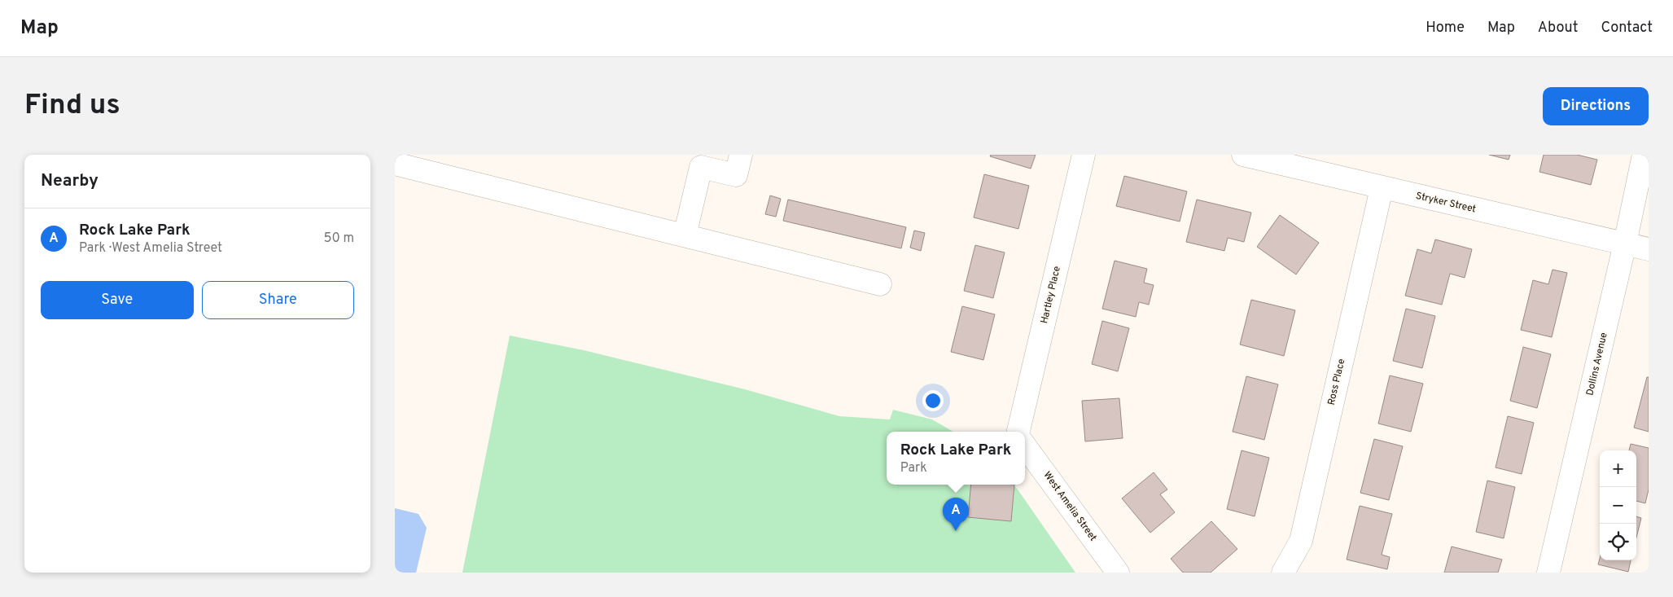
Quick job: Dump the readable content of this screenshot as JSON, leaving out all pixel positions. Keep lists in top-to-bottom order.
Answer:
{
  "streets": {
    "street": [
      "Stryker Street",
      "Hartley Place",
      "Dollins Avenue",
      "Ross Place",
      "West Amelia Street"
    ]
  },
  "crossings": [
    ["Stryker Street", "Dollins Avenue"],
    ["Stryker Street", "Ross Place"]
  ],
  "page": {
    "header": "Map",
    "nav": [
      "Home",
      "Map",
      "About",
      "Contact"
    ],
    "buttons": [
      "Directions",
      ["Save", "Share"]
    ],
    "title": "Find us",
    "heading": "Nearby",
    "list": [
      {
        "mark": "A",
        "name": "Rock Lake Park",
        "note": "Park · West Amelia Street",
        "value": "50 m"
      }
    ],
    "popup": ["Rock Lake Park", "Park"],
    "map_buttons": ["+", "−"],
    "pins": "A"
  }
}
